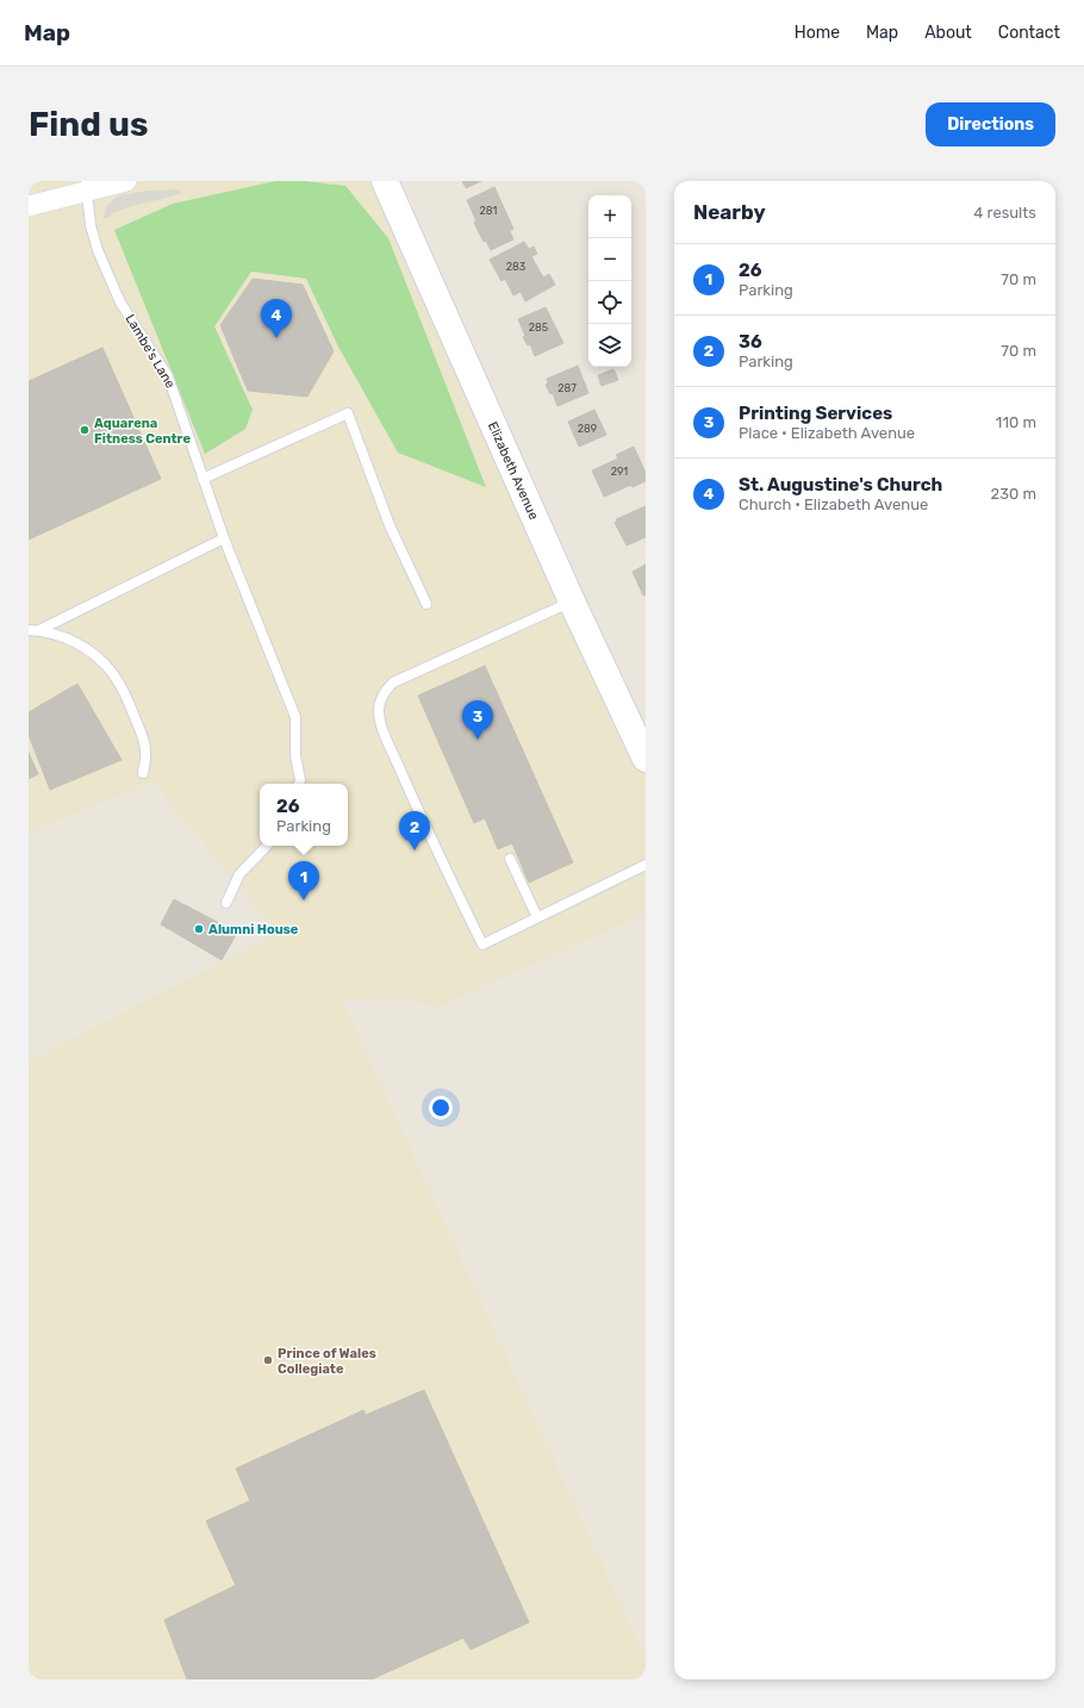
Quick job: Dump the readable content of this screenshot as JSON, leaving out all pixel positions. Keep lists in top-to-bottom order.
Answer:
{
  "streets": {
    "main road": ["Elizabeth Avenue"],
    "lane": ["Lambe's Lane"]
  },
  "places": ["Aquarena Fitness Centre", "Alumni House", "Prince of Wales Collegiate"],
  "house_numbers": [
    "281",
    "283",
    "285",
    "287",
    "289",
    "291"
  ],
  "page": {
    "header": "Map",
    "nav": [
      "Home",
      "Map",
      "About",
      "Contact"
    ],
    "buttons": "Directions",
    "title": "Find us",
    "heading": ["Nearby", "4 results"],
    "map_buttons": ["+", "−"],
    "list": [
      {
        "mark": "1",
        "name": "26",
        "note": "Parking",
        "value": "70 m"
      },
      {
        "mark": "2",
        "name": "36",
        "note": "Parking",
        "value": "70 m"
      },
      {
        "mark": "3",
        "name": "Printing Services",
        "note": "Place · Elizabeth Avenue",
        "value": "110 m"
      },
      {
        "mark": "4",
        "name": "St. Augustine's Church",
        "note": "Church · Elizabeth Avenue",
        "value": "230 m"
      }
    ],
    "pins": [
      "4",
      "3",
      "2",
      "1"
    ],
    "popup": ["26", "Parking"]
  }
}
